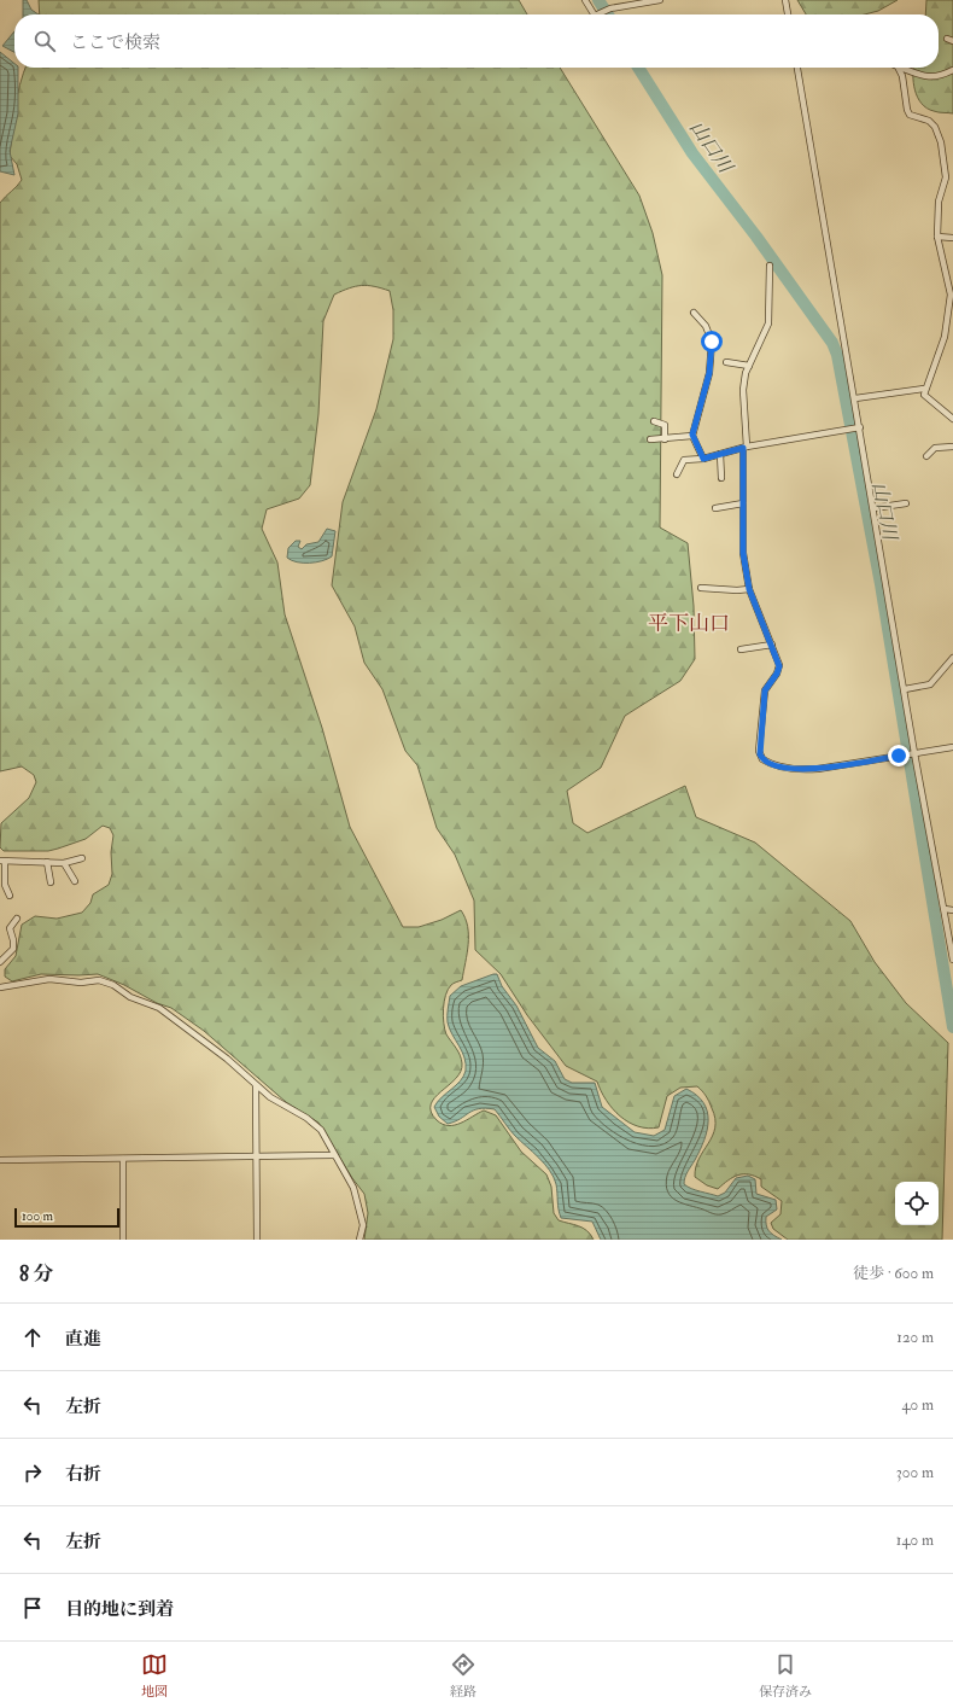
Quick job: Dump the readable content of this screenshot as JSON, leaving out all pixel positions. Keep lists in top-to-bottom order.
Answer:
{
  "districts": ["平下山口"],
  "water": ["山口川"],
  "scale_bar": "100 m",
  "page": {
    "search": "ここで検索",
    "scale": "100 m",
    "heading": ["8 分", "徒歩 · 600 m"],
    "list": [
      ["直進", "120 m"],
      ["左折", "40 m"],
      ["右折", "300 m"],
      ["左折", "140 m"],
      "目的地に到着"
    ],
    "nav": ["地図", "経路", "保存済み"]
  }
}
